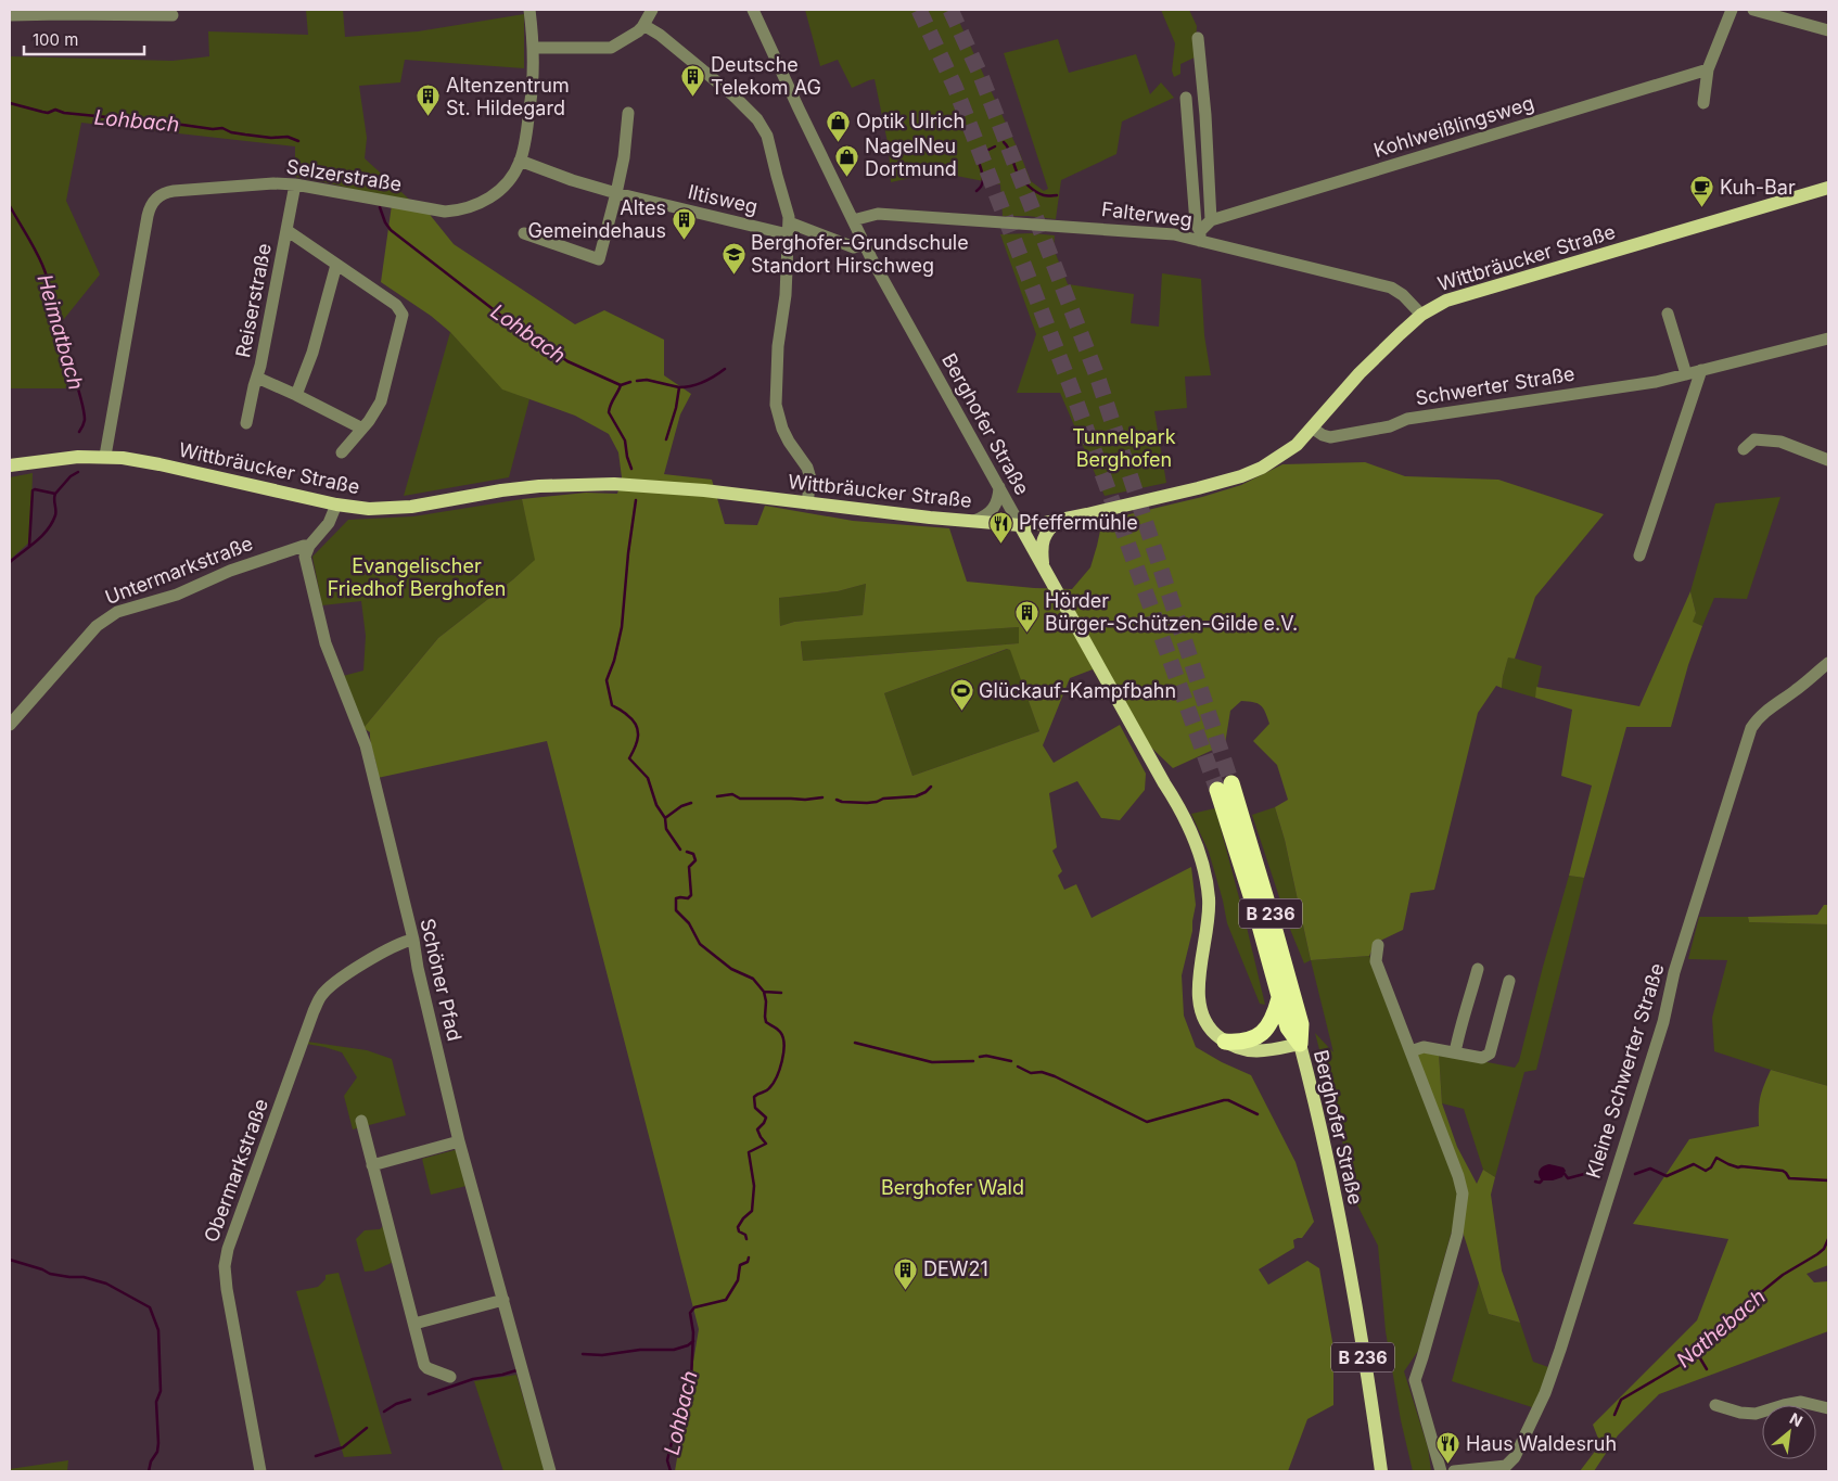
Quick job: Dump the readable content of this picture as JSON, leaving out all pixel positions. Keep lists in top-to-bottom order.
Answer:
{
  "streets": {
    "highway": ["B 236"],
    "main road": ["Wittbräucker Straße", "Berghofer Straße"],
    "street": [
      "Kohlweißlingsweg",
      "Selzerstraße",
      "Iltisweg",
      "Falterweg",
      "Reiserstraße",
      "Schwerter Straße",
      "Untermarkstraße",
      "Schöner Pfad",
      "Kleine Schwerter Straße",
      "Obermarkstraße"
    ]
  },
  "crossings": [
    ["Selzerstraße", "Iltisweg"],
    ["Selzerstraße", "Wittbräucker Straße"],
    ["Selzerstraße", "Reiserstraße"],
    ["Iltisweg", "Berghofer Straße"],
    ["Falterweg", "Wittbräucker Straße"],
    ["Falterweg", "Berghofer Straße"],
    ["Wittbräucker Straße", "Schwerter Straße"],
    ["Wittbräucker Straße", "Berghofer Straße"],
    ["Berghofer Straße", "B 236"],
    ["Untermarkstraße", "Schöner Pfad"],
    ["Schöner Pfad", "Obermarkstraße"]
  ],
  "water": ["Lohbach", "Heimatbach", "Nathebach"],
  "parks": ["Tunnelpark Berghofen", "Evangelischer Friedhof Berghofen", "Berghofer Wald"],
  "places": {
    "building": [
      "Deutsche Telekom AG",
      "Altenzentrum St. Hildegard",
      "Altes Gemeindehaus",
      "Hörder Bürger-Schützen-Gilde e.V.",
      "DEW21"
    ],
    "shop": ["Optik Ulrich", "NagelNeu Dortmund"],
    "cafe": ["Kuh-Bar"],
    "school or university": ["Berghofer-Grundschule Standort Hirschweg"],
    "restaurant": ["Pfeffermühle", "Haus Waldesruh"],
    "sports": ["Glückauf-Kampfbahn"]
  },
  "scale_bar": "100 m",
  "north": "top right"
}
